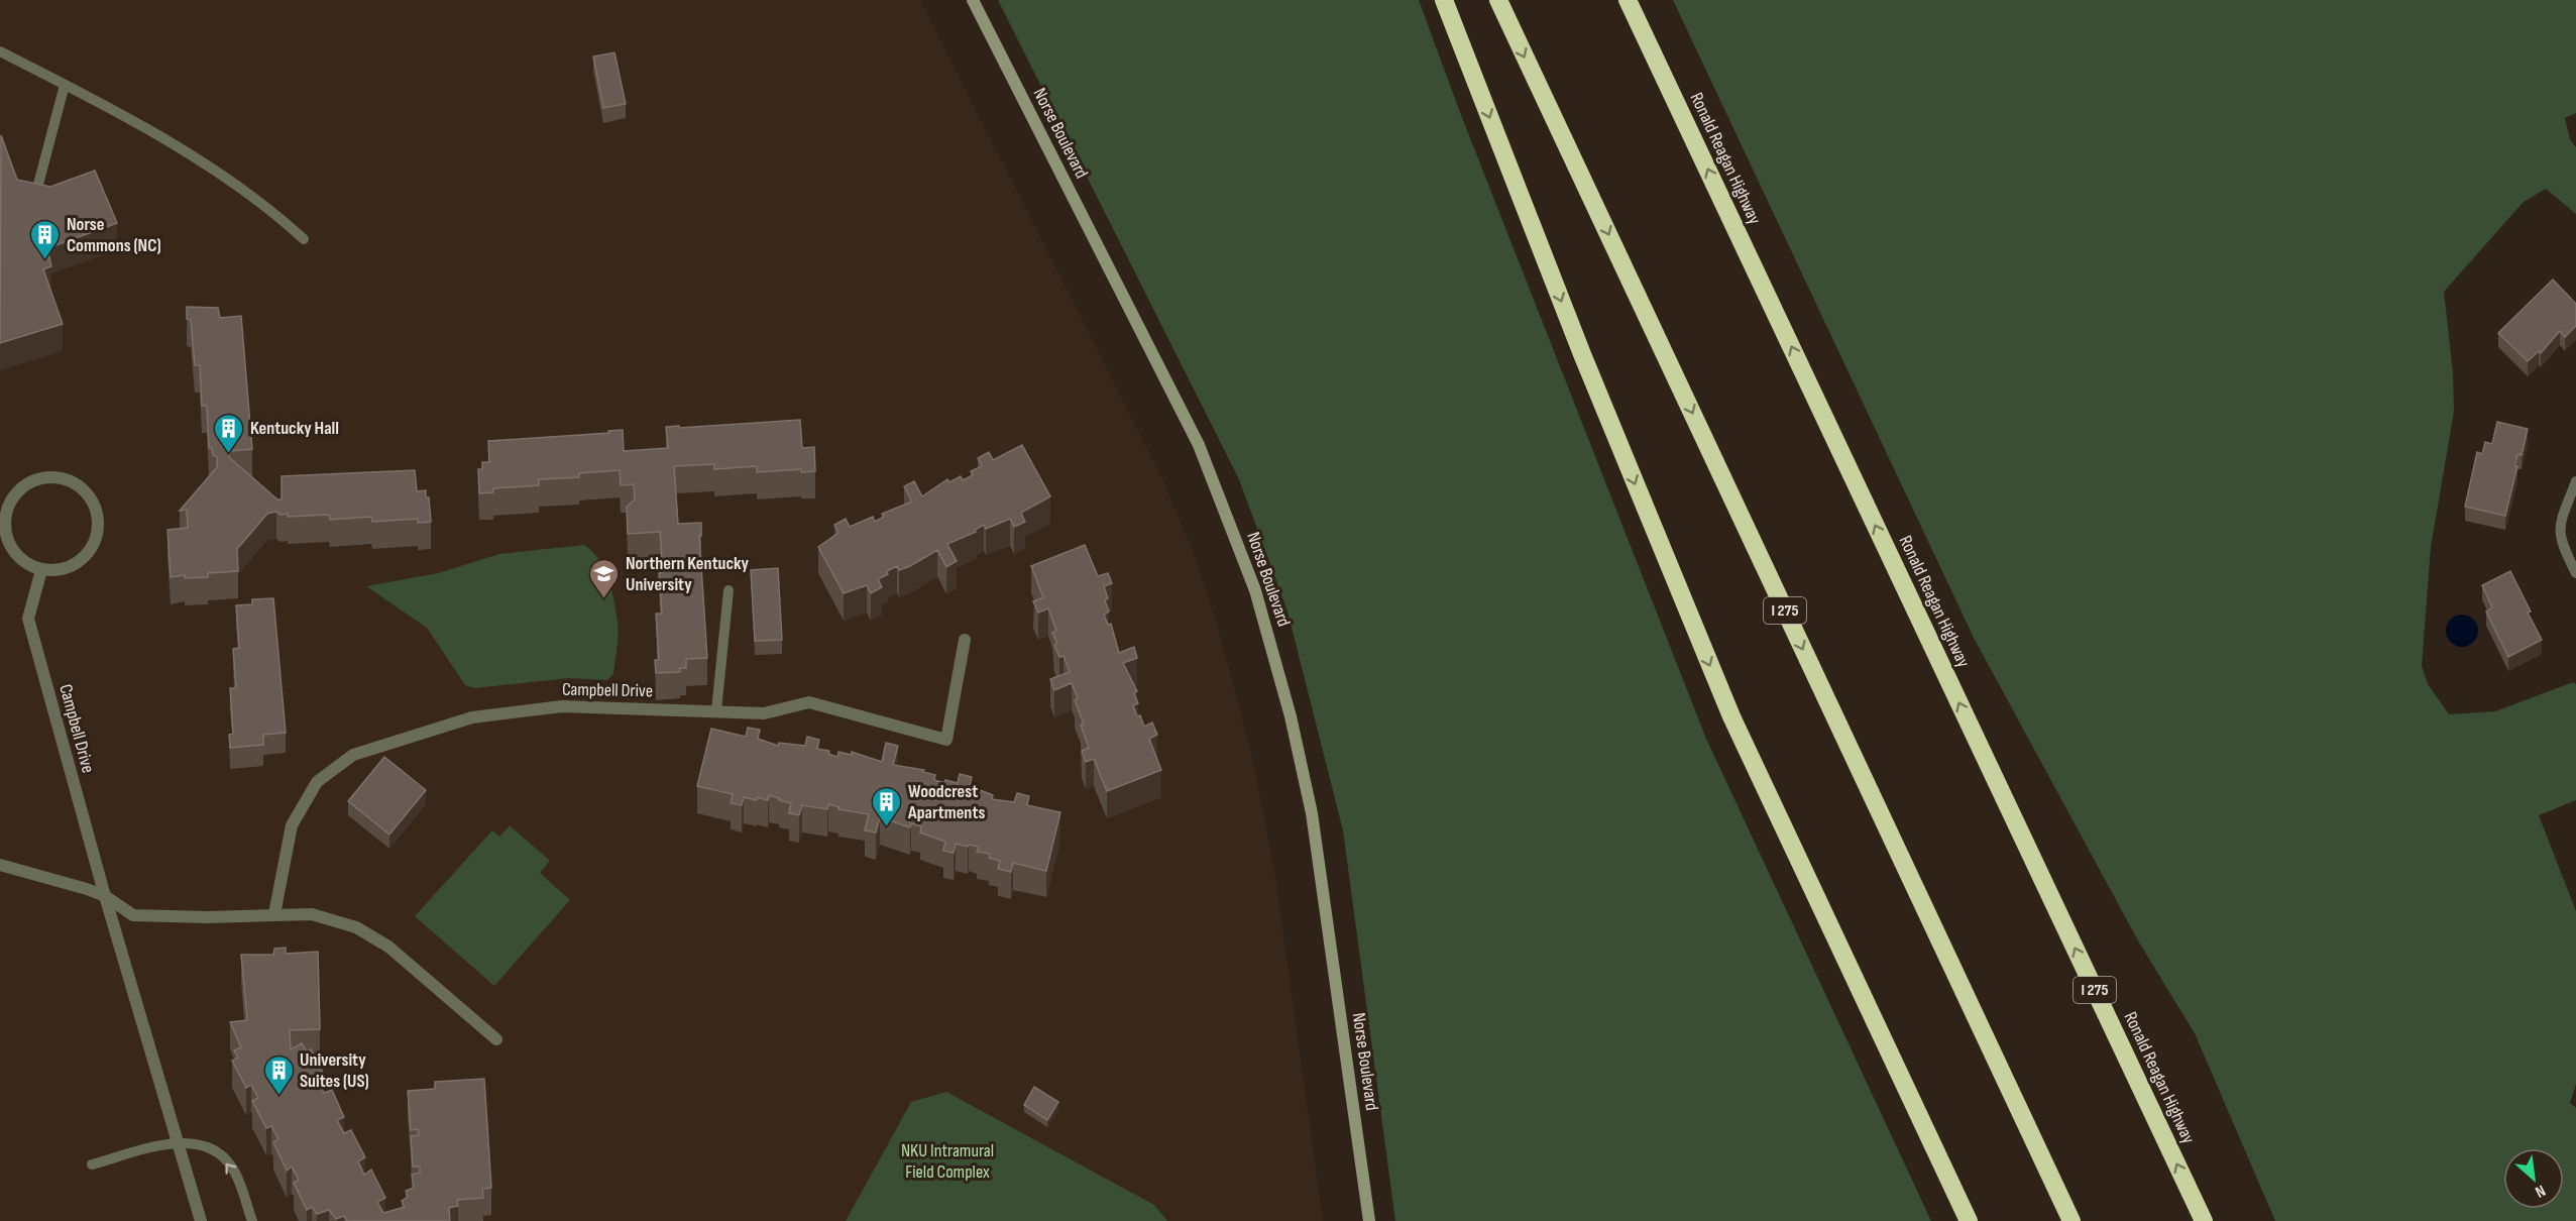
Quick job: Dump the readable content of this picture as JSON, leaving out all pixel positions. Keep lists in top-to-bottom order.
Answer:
{
  "streets": {
    "highway": ["Ronald Reagan Highway", "I 275"],
    "street": ["Norse Boulevard", "Campbell Drive"]
  },
  "parks": ["NKU Intramural Field Complex"],
  "places": {
    "building": [
      "Norse Commons (NC)",
      "Kentucky Hall",
      "Woodcrest Apartments",
      "University Suites (US)"
    ],
    "school or university": ["Northern Kentucky University"]
  },
  "north": "bottom right"
}
